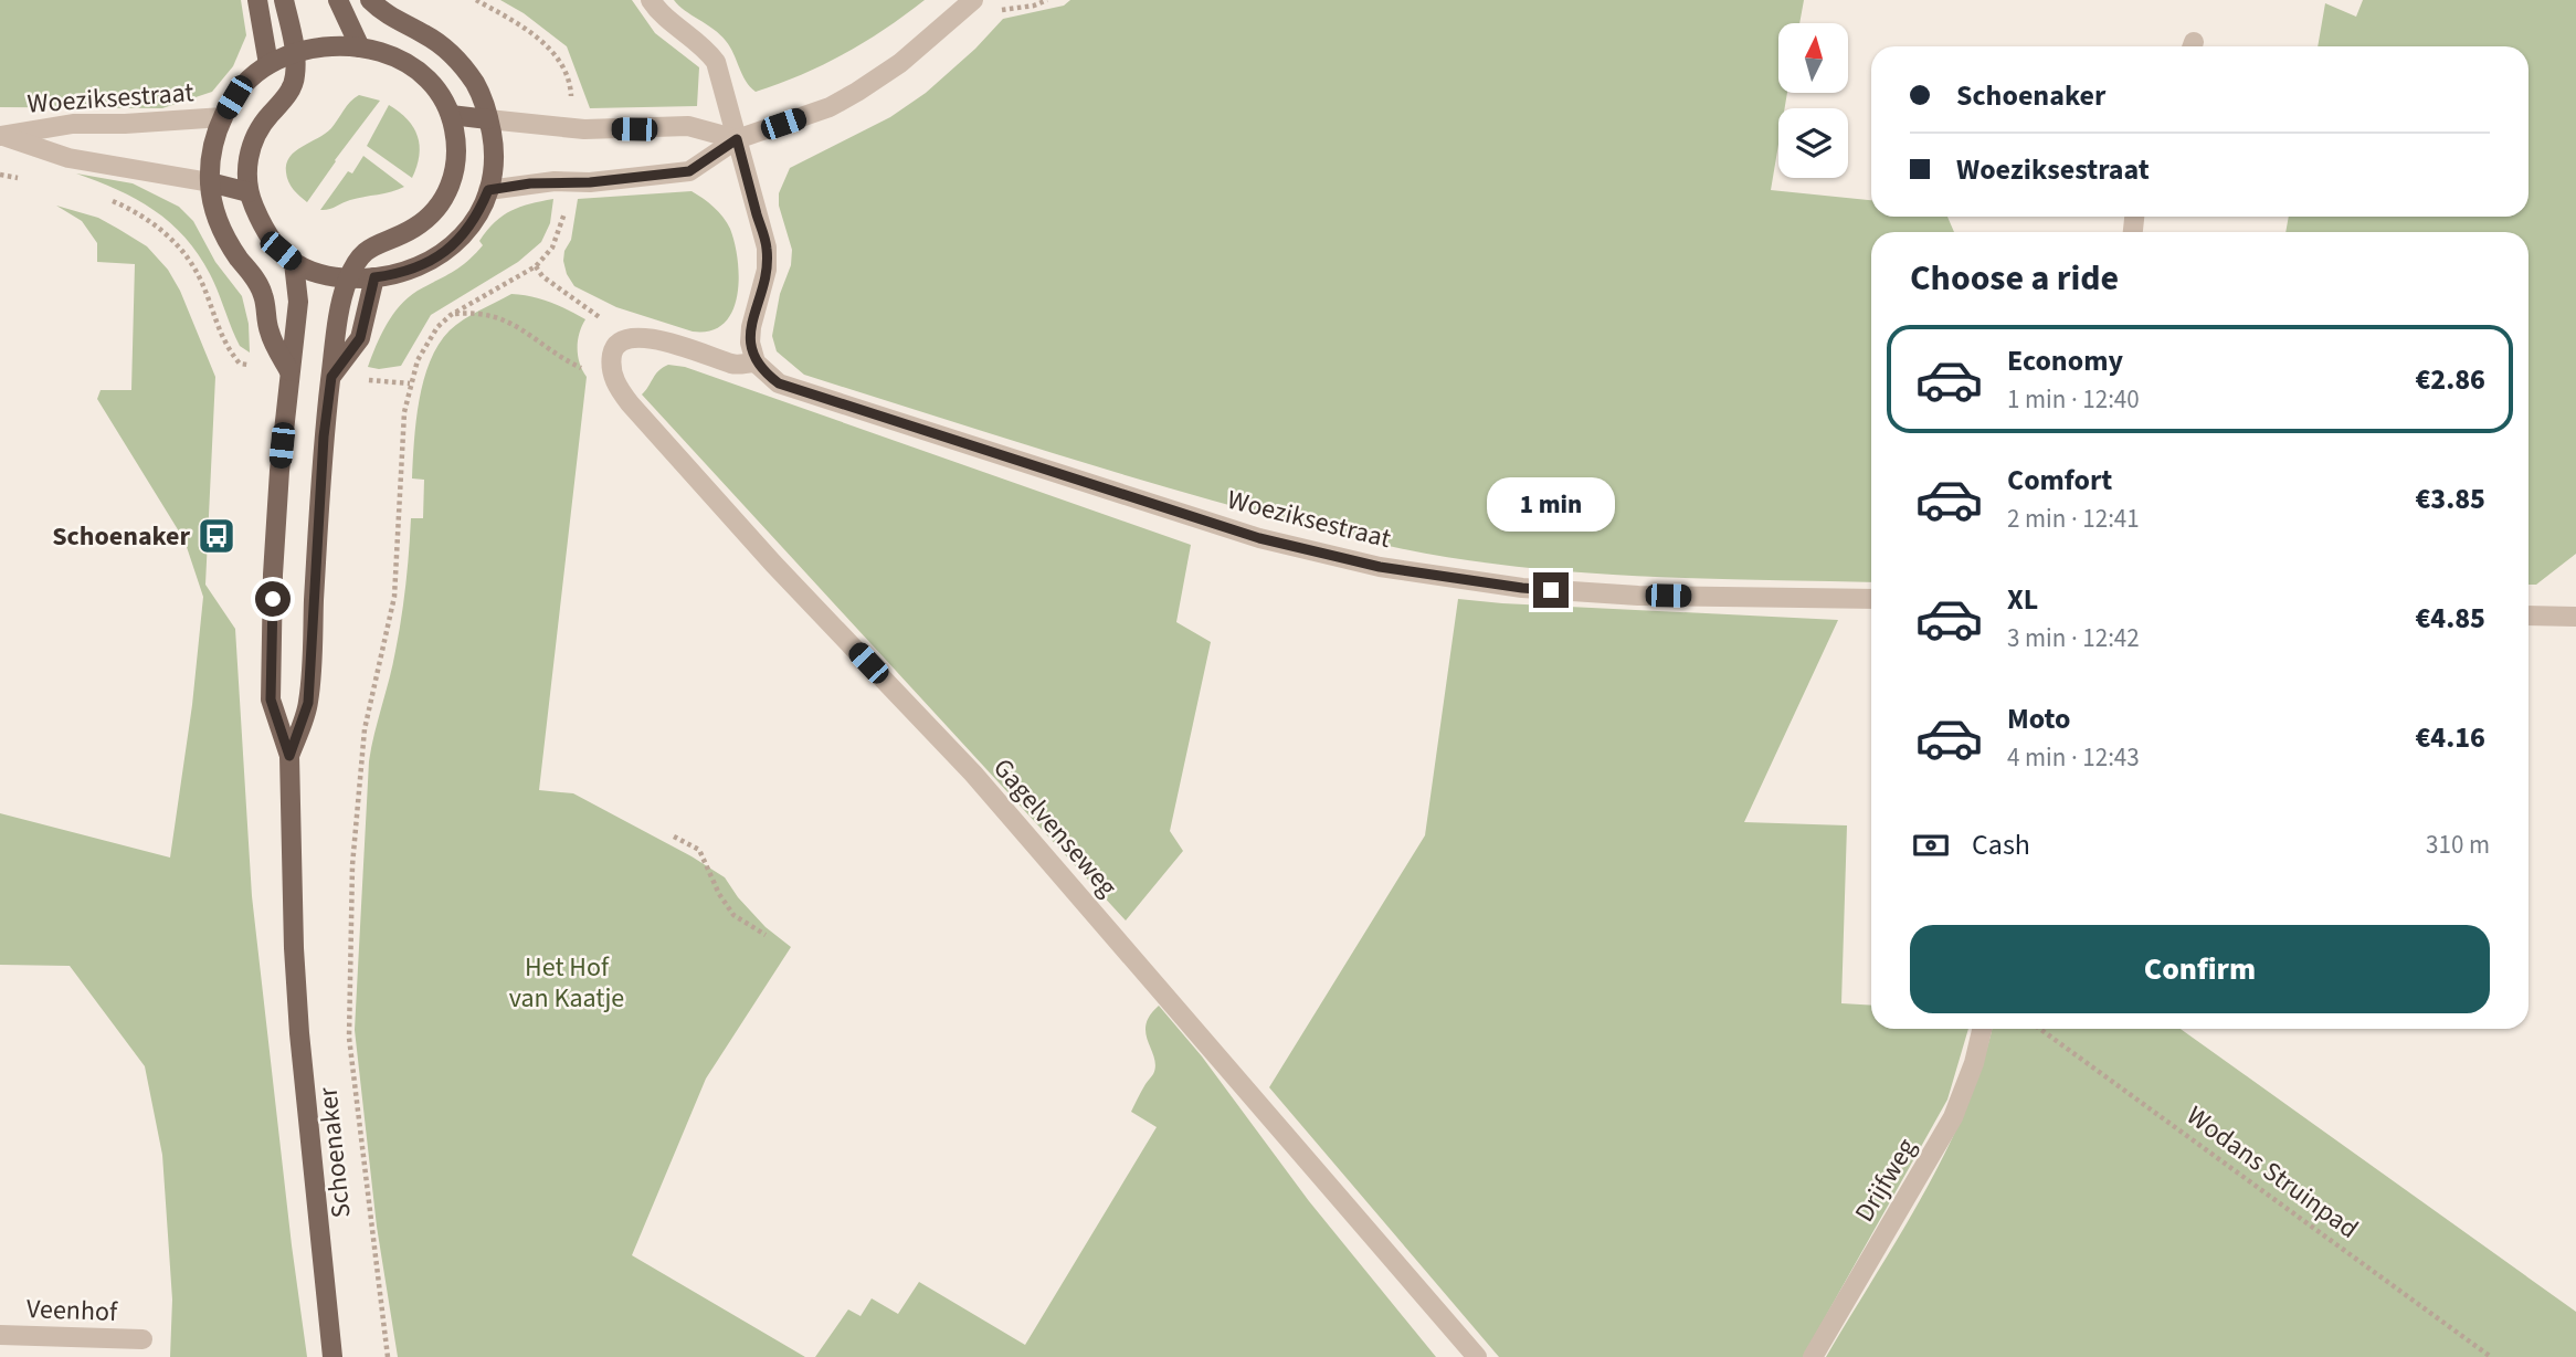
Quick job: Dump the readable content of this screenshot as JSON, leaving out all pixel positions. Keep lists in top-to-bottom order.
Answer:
{
  "streets": {
    "main road": ["Schoenaker"],
    "street": [
      "Woeziksestraat",
      "Gagelvenseweg",
      "Drijfweg",
      "Veenhof"
    ],
    "path": ["Wodans Struinpad"]
  },
  "parks": ["Het Hof van Kaatje"],
  "places": {
    "bus stop": ["Schoenaker"]
  },
  "north": "top",
  "page": {
    "banner": ["Schoenaker", "Woeziksestraat"],
    "heading": "Choose a ride",
    "list": [
      {
        "name": "Economy",
        "note": "1 min · 12:40",
        "value": "€2.86"
      },
      {
        "name": "Comfort",
        "note": "2 min · 12:41",
        "value": "€3.85"
      },
      {
        "name": "XL",
        "note": "3 min · 12:42",
        "value": "€4.85"
      },
      {
        "name": "Moto",
        "note": "4 min · 12:43",
        "value": "€4.16"
      }
    ],
    "bubble": "1 min",
    "pay": ["Cash", "310 m"],
    "buttons": "Confirm"
  }
}
